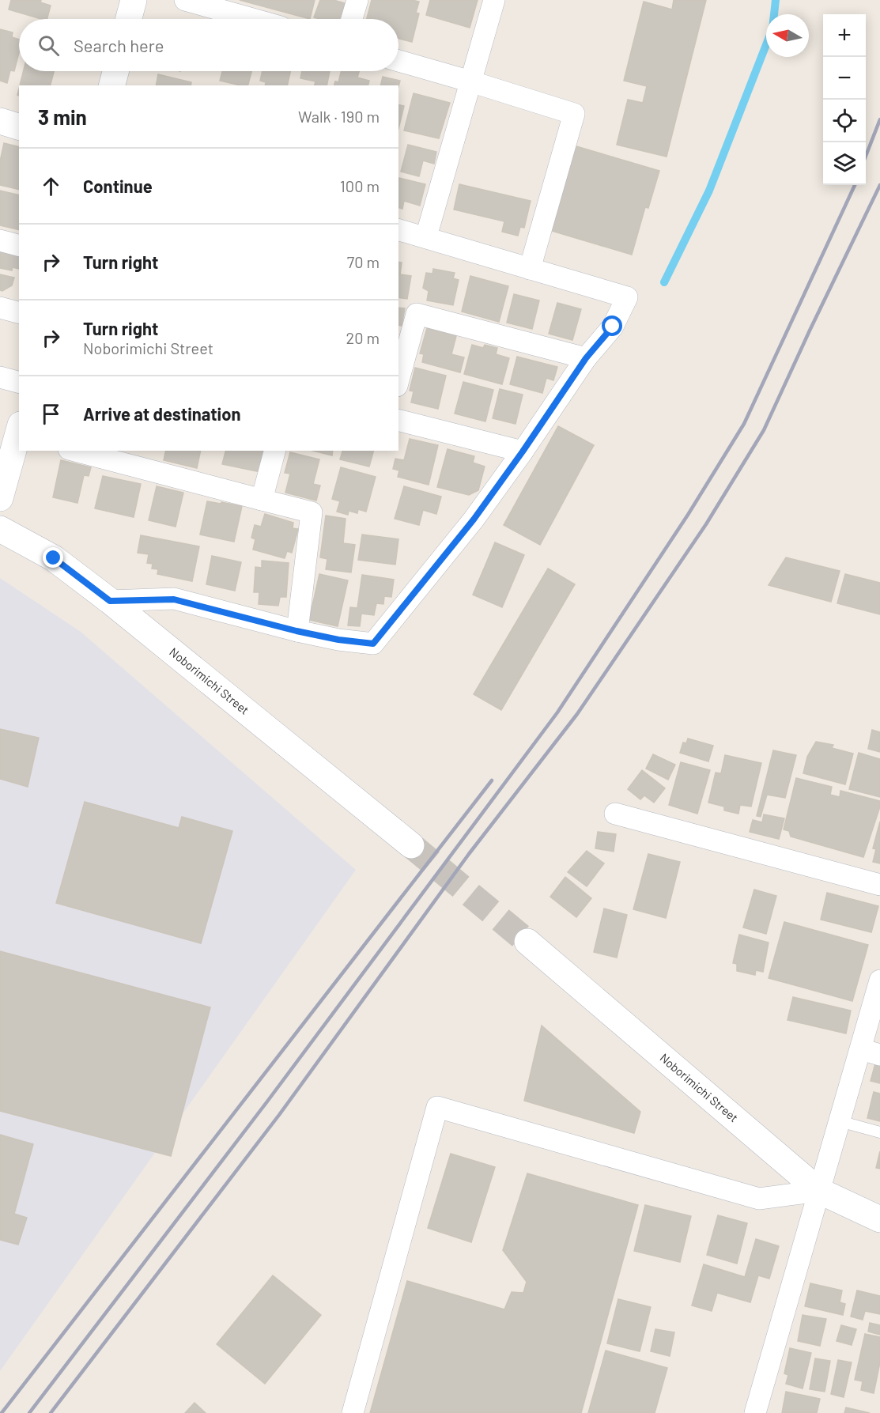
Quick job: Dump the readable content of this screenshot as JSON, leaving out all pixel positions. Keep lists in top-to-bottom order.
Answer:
{
  "streets": {
    "street": ["Noborimichi Street"]
  },
  "north": "left",
  "page": {
    "map_buttons": ["+", "−"],
    "search": "Search here",
    "heading": ["3 min", "Walk · 190 m"],
    "list": [
      ["Continue", "100 m"],
      ["Turn right", "70 m"],
      ["Turn right", "Noborimichi Street", "20 m"],
      "Arrive at destination"
    ]
  }
}
